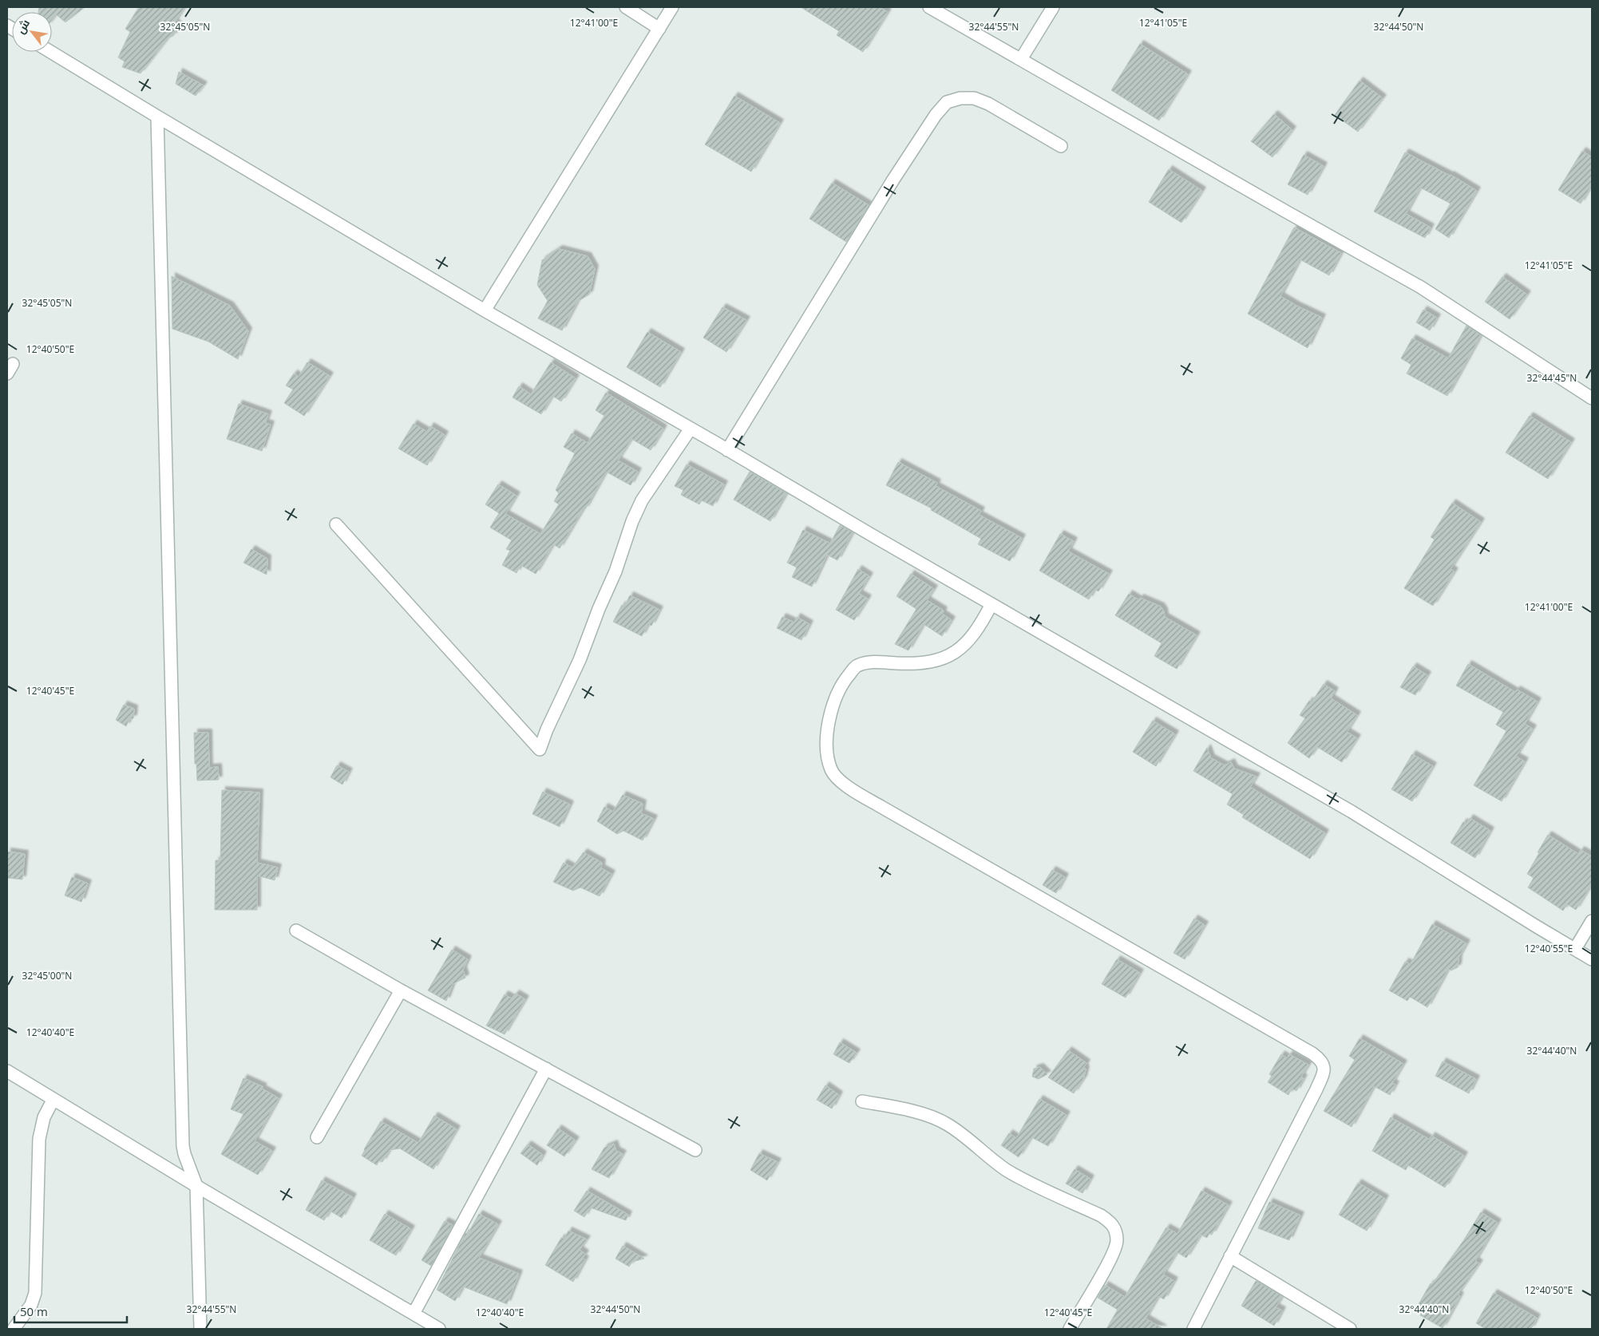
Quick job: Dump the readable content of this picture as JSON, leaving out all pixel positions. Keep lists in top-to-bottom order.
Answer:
{
  "scale_bar": "50 m",
  "north": "top left",
  "coordinates": [
    "12°41'00\"E",
    "12°41'05\"E",
    "32°44'50\"N",
    "32°45'05\"N",
    "32°44'55\"N",
    "12°40'50\"E",
    "32°44'45\"N",
    "12°40'45\"E",
    "12°40'55\"E",
    "32°45'00\"N",
    "12°40'40\"E",
    "32°44'40\"N"
  ]
}
